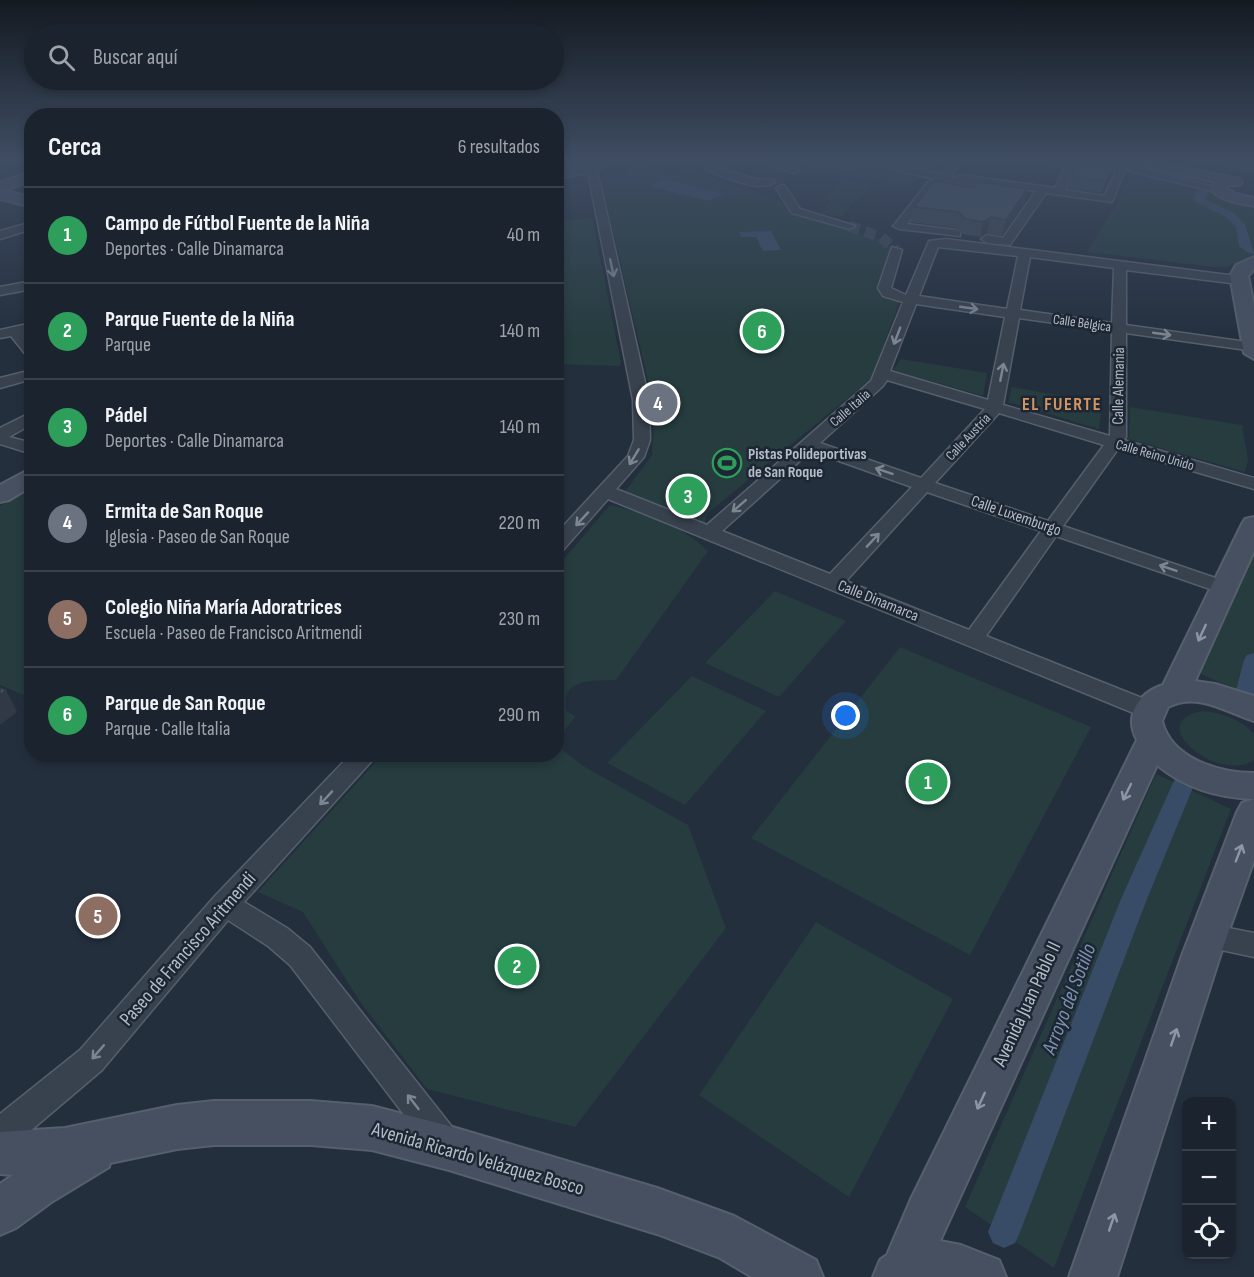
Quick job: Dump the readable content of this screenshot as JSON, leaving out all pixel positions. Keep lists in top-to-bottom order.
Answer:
{
  "streets": {
    "street": [
      "Calle Bélgica",
      "Calle Alemania",
      "Calle Italia",
      "Calle Austria",
      "Calle Reino Unido",
      "Calle Luxemburgo",
      "Calle Dinamarca",
      "Paseo de Francisco Aritmendi",
      "Avenida Juan Pablo II",
      "Avenida Ricardo Velázquez Bosco"
    ]
  },
  "crossings": [
    ["Calle Bélgica", "Calle Alemania"],
    ["Calle Bélgica", "Calle Italia"],
    ["Calle Bélgica", "Calle Austria"],
    ["Calle Alemania", "Calle Reino Unido"],
    ["Calle Alemania", "Calle Luxemburgo"],
    ["Calle Alemania", "Calle Dinamarca"],
    ["Calle Italia", "Calle Austria"],
    ["Calle Italia", "Calle Reino Unido"],
    ["Calle Italia", "Calle Luxemburgo"],
    ["Calle Italia", "Calle Dinamarca"],
    ["Calle Austria", "Calle Reino Unido"],
    ["Calle Austria", "Calle Luxemburgo"],
    ["Calle Austria", "Calle Dinamarca"],
    ["Calle Luxemburgo", "Avenida Juan Pablo II"],
    ["Calle Dinamarca", "Avenida Juan Pablo II"],
    ["Paseo de Francisco Aritmendi", "Avenida Ricardo Velázquez Bosco"]
  ],
  "one_way": [
    "Calle Italia",
    "Calle Austria",
    "Calle Luxemburgo",
    "Paseo de Francisco Aritmendi"
  ],
  "districts": ["EL FUERTE"],
  "water": ["Arroyo del Sotillo"],
  "places": {
    "sports": ["Pistas Polideportivas de San Roque"]
  },
  "page": {
    "search": "Buscar aquí",
    "heading": ["Cerca", "6 resultados"],
    "list": [
      {
        "mark": "1",
        "name": "Campo de Fútbol Fuente de la Niña",
        "note": "Deportes · Calle Dinamarca",
        "value": "40 m"
      },
      {
        "mark": "2",
        "name": "Parque Fuente de la Niña",
        "note": "Parque",
        "value": "140 m"
      },
      {
        "mark": "3",
        "name": "Pádel",
        "note": "Deportes · Calle Dinamarca",
        "value": "140 m"
      },
      {
        "mark": "4",
        "name": "Ermita de San Roque",
        "note": "Iglesia · Paseo de San Roque",
        "value": "220 m"
      },
      {
        "mark": "5",
        "name": "Colegio Niña María Adoratrices",
        "note": "Escuela · Paseo de Francisco Aritmendi",
        "value": "230 m"
      },
      {
        "mark": "6",
        "name": "Parque de San Roque",
        "note": "Parque · Calle Italia",
        "value": "290 m"
      }
    ],
    "pins": [
      "6",
      "4",
      "3",
      "1",
      "5",
      "2"
    ],
    "map_buttons": ["+", "−"]
  }
}
